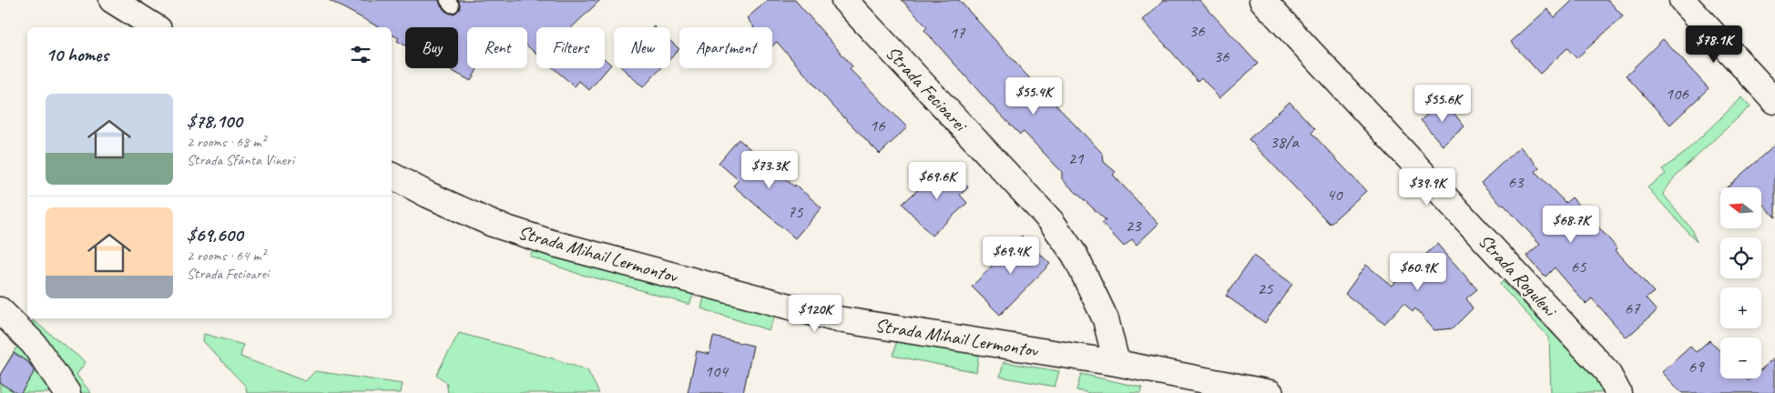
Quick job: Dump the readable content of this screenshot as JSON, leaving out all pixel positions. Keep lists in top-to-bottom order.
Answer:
{
  "streets": {
    "street": ["Strada Fecioarei", "Strada Mihail Lermontov", "Strada Roguleni"]
  },
  "crossings": [
    ["Strada Fecioarei", "Strada Mihail Lermontov"]
  ],
  "house_numbers": [
    "36",
    "17",
    "36",
    "106",
    "16",
    "38/a",
    "21",
    "63",
    "40",
    "75",
    "23",
    "65",
    "25",
    "67",
    "69",
    "104"
  ],
  "north": "left",
  "page": {
    "price": [
      "$78.1K",
      "$55.4K",
      "$55.6K",
      "$73.3K",
      "$69.6K",
      "$39.9K",
      "$68.7K",
      "$69.4K",
      "$60.9K",
      "$120K"
    ],
    "chip": [
      "Buy",
      "Rent",
      "Filters",
      "New",
      "Apartment"
    ],
    "heading": "10 homes",
    "list": [
      {
        "name": "$78,100",
        "note": "2 rooms · 68 m² · Strada Sfânta Vineri"
      },
      {
        "name": "$69,600",
        "note": "2 rooms · 64 m² · Strada Fecioarei"
      }
    ],
    "map_buttons": ["+", "−"]
  }
}
